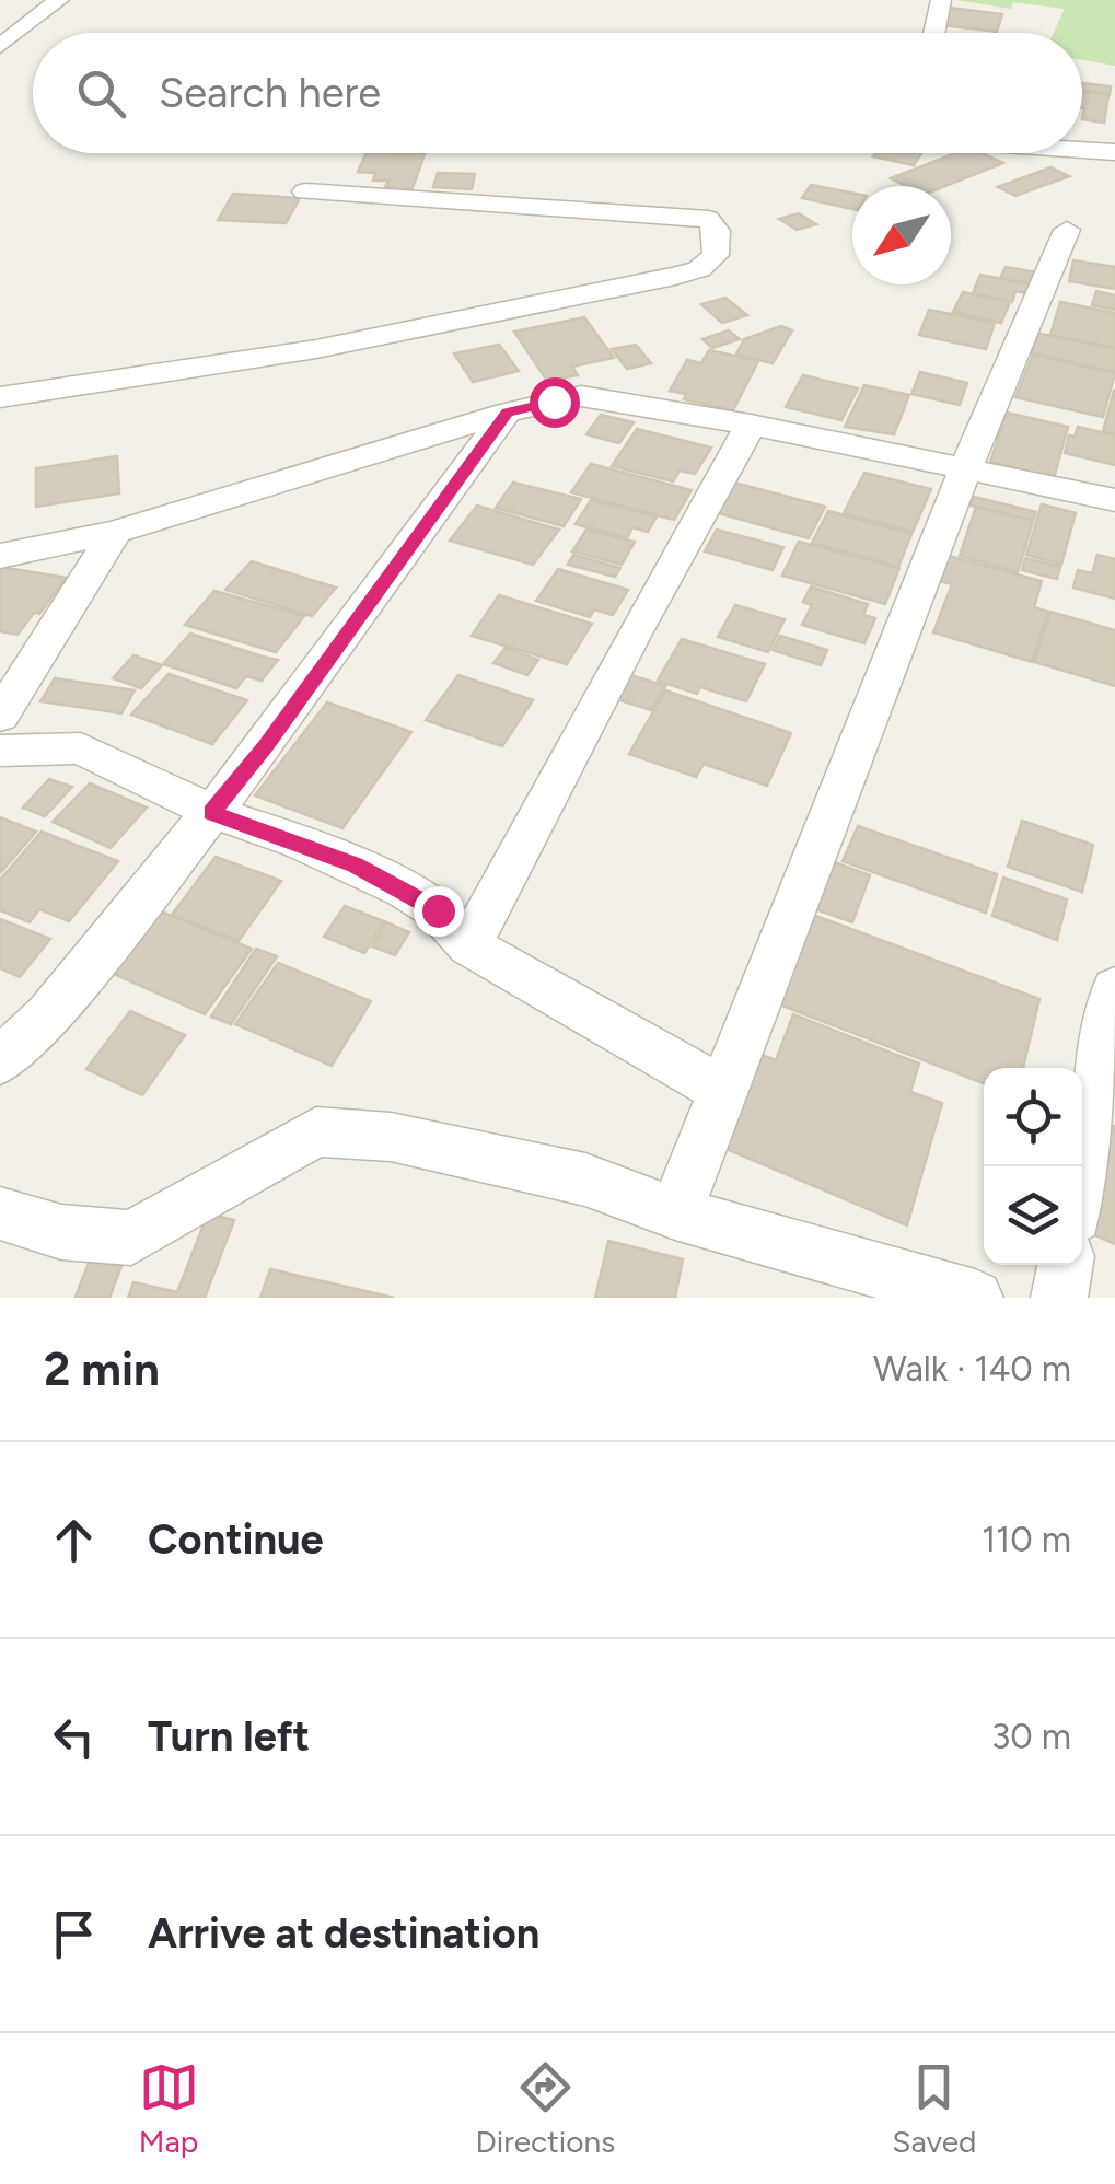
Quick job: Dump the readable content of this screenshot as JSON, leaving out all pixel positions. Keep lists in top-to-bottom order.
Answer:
{
  "north": "bottom left",
  "page": {
    "search": "Search here",
    "heading": ["2 min", "Walk · 140 m"],
    "list": [
      ["Continue", "110 m"],
      ["Turn left", "30 m"],
      "Arrive at destination"
    ],
    "nav": ["Map", "Directions", "Saved"]
  }
}
